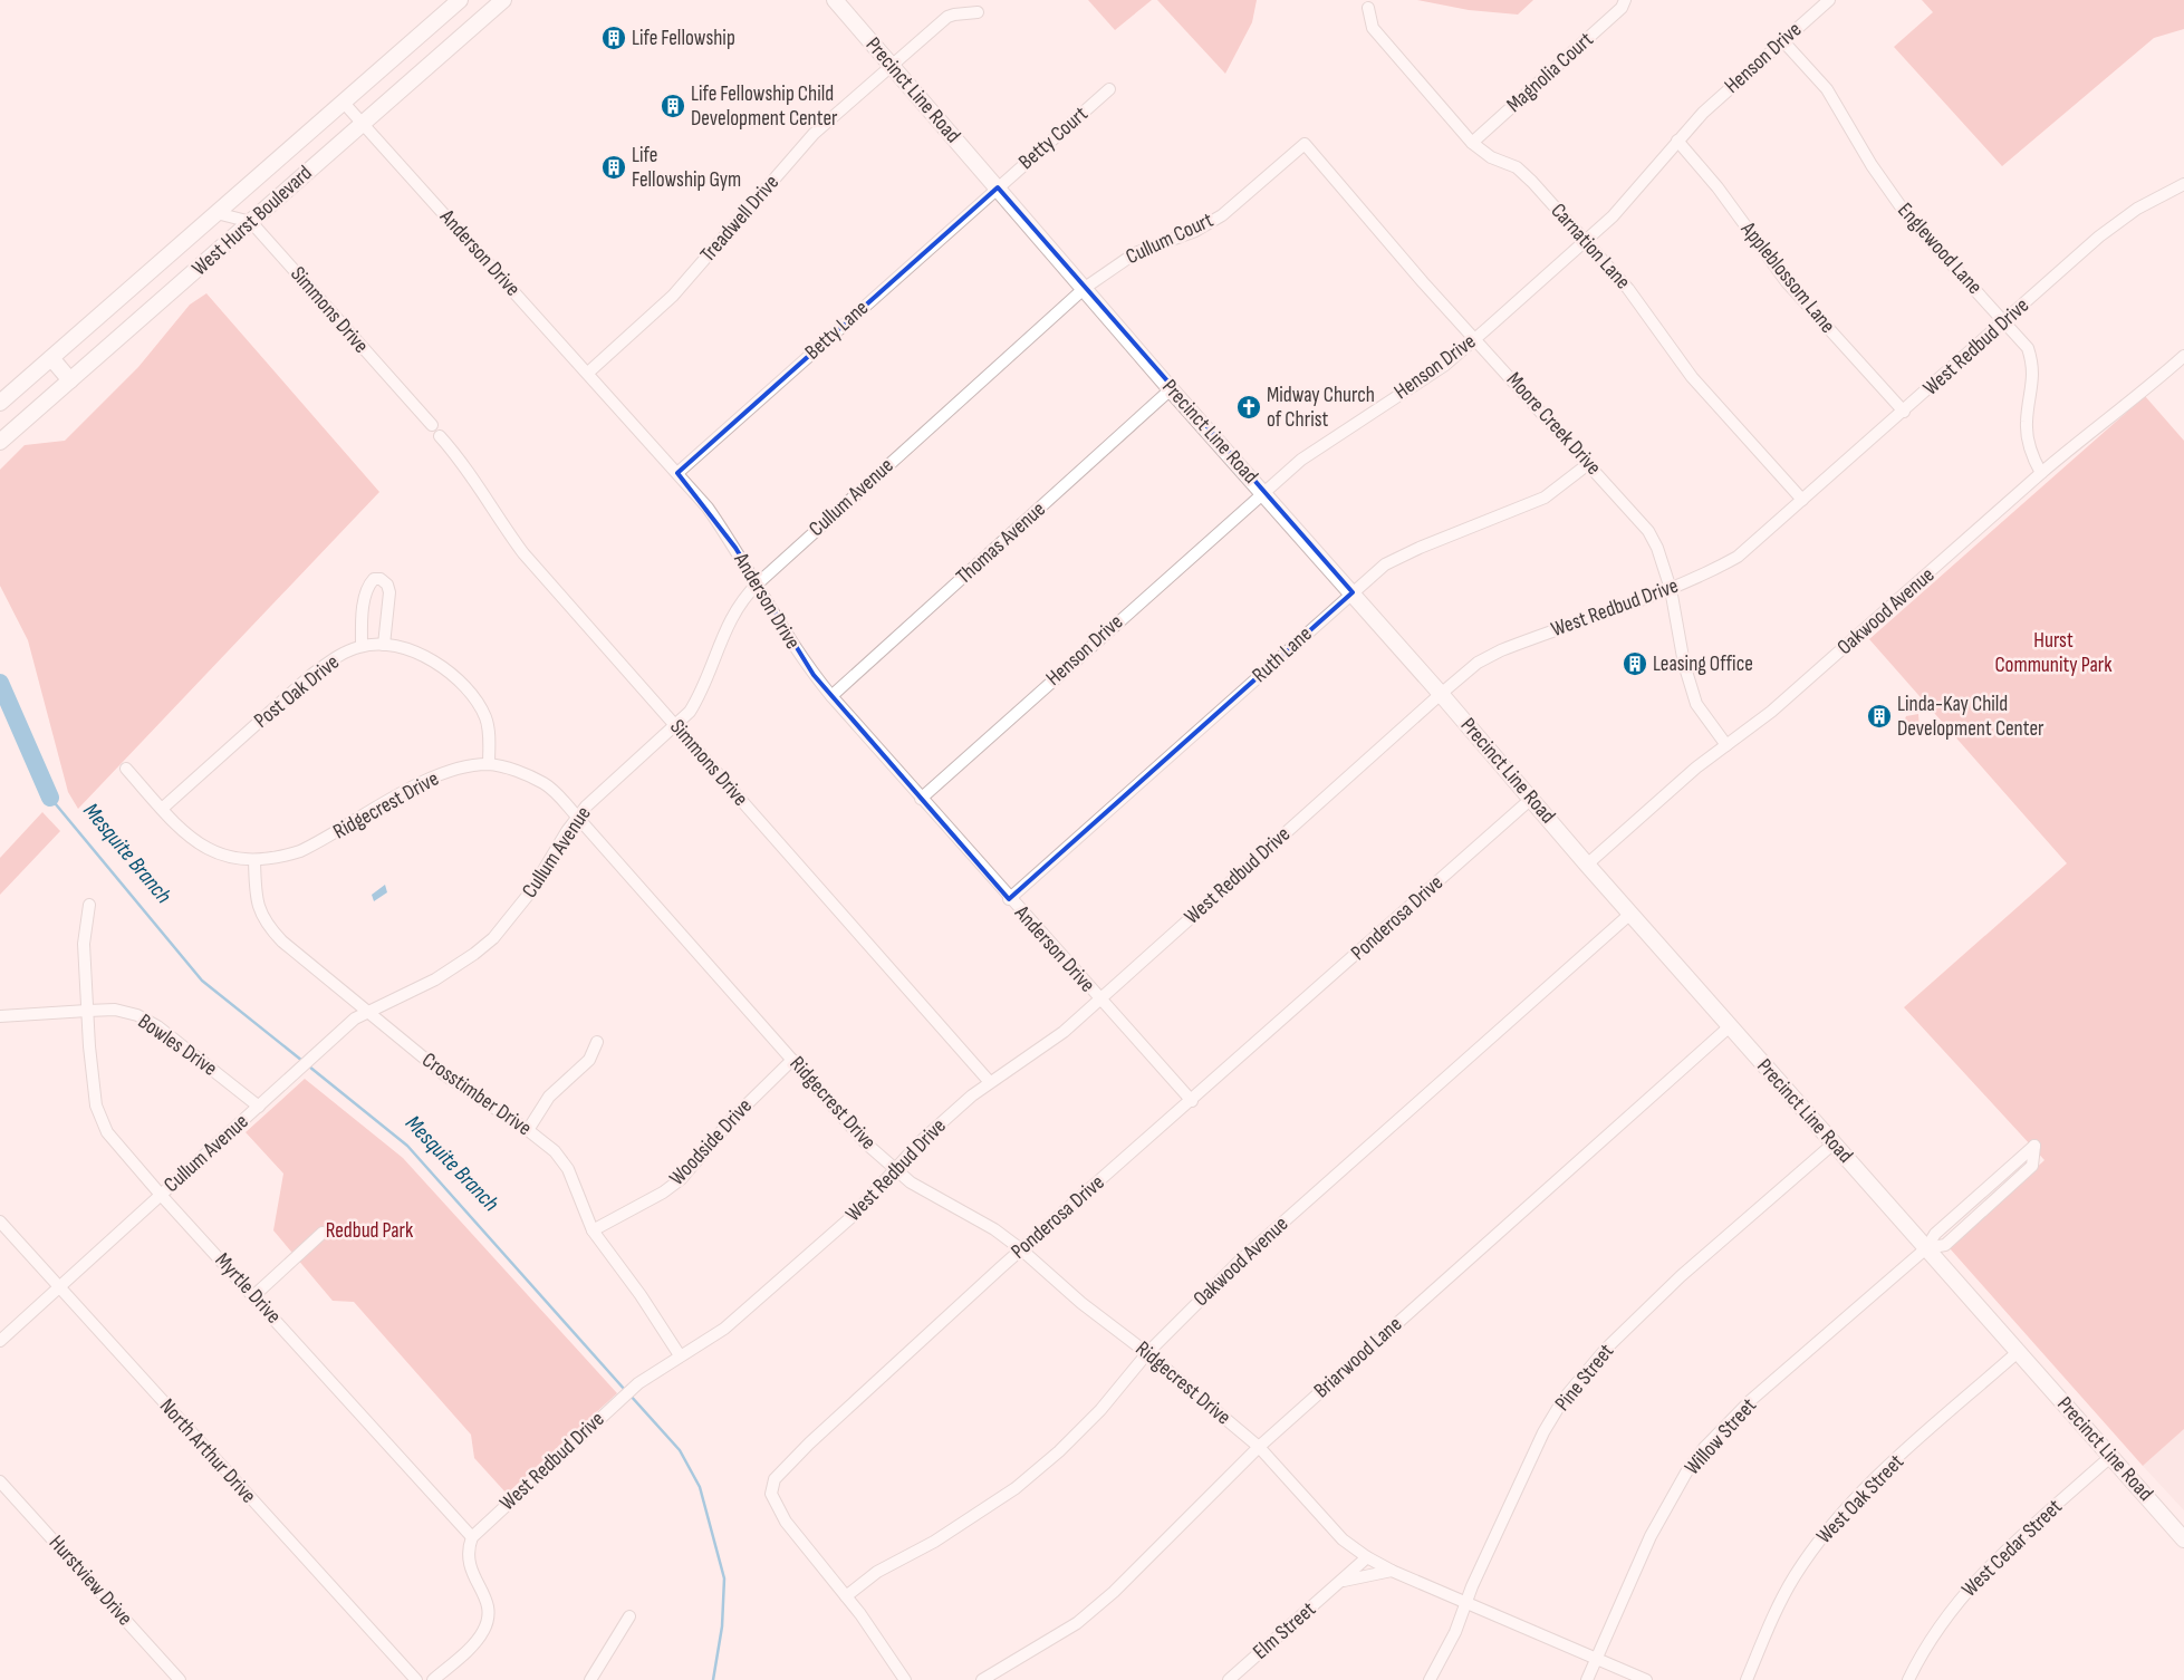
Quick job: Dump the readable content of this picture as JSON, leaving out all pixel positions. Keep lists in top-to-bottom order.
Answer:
{
  "streets": {
    "main road": ["Precinct Line Road", "West Hurst Boulevard"],
    "street": [
      "Henson Drive",
      "Magnolia Court",
      "Betty Court",
      "Treadwell Drive",
      "Cullum Court",
      "Carnation Lane",
      "Englewood Lane",
      "Anderson Drive",
      "Appleblossom Lane",
      "Simmons Drive",
      "Betty Lane",
      "West Redbud Drive",
      "Moore Creek Drive",
      "Cullum Avenue",
      "Thomas Avenue",
      "Oakwood Avenue",
      "Ruth Lane",
      "Post Oak Drive",
      "Ridgecrest Drive",
      "Ponderosa Drive",
      "Bowles Drive",
      "Crosstimber Drive",
      "Woodside Drive",
      "Myrtle Drive",
      "Briarwood Lane",
      "Pine Street",
      "Willow Street",
      "North Arthur Drive",
      "West Oak Street",
      "West Cedar Street",
      "Hurstview Drive",
      "Elm Street"
    ]
  },
  "crossings": [
    ["Henson Drive", "Precinct Line Road"],
    ["Henson Drive", "Carnation Lane"],
    ["Henson Drive", "Englewood Lane"],
    ["Henson Drive", "Anderson Drive"],
    ["Henson Drive", "Appleblossom Lane"],
    ["Henson Drive", "Moore Creek Drive"],
    ["Magnolia Court", "Carnation Lane"],
    ["Precinct Line Road", "Betty Court"],
    ["Precinct Line Road", "Treadwell Drive"],
    ["Precinct Line Road", "Cullum Court"],
    ["Precinct Line Road", "Betty Lane"],
    ["Precinct Line Road", "West Redbud Drive"],
    ["Precinct Line Road", "Cullum Avenue"],
    ["Precinct Line Road", "Thomas Avenue"],
    ["Precinct Line Road", "Oakwood Avenue"],
    ["Precinct Line Road", "Ruth Lane"],
    ["Precinct Line Road", "Ponderosa Drive"],
    ["Precinct Line Road", "Briarwood Lane"],
    ["Precinct Line Road", "Pine Street"],
    ["Precinct Line Road", "Willow Street"],
    ["Precinct Line Road", "West Oak Street"],
    ["Precinct Line Road", "West Cedar Street"],
    ["Betty Court", "Betty Lane"],
    ["Treadwell Drive", "Anderson Drive"],
    ["West Hurst Boulevard", "Anderson Drive"],
    ["West Hurst Boulevard", "Simmons Drive"],
    ["Cullum Court", "Moore Creek Drive"],
    ["Cullum Court", "Cullum Avenue"],
    ["Carnation Lane", "West Redbud Drive"],
    ["Englewood Lane", "West Redbud Drive"],
    ["Englewood Lane", "Oakwood Avenue"],
    ["Anderson Drive", "Betty Lane"],
    ["Anderson Drive", "West Redbud Drive"],
    ["Anderson Drive", "Cullum Avenue"],
    ["Anderson Drive", "Thomas Avenue"],
    ["Anderson Drive", "Ruth Lane"],
    ["Anderson Drive", "Ponderosa Drive"],
    ["Appleblossom Lane", "West Redbud Drive"],
    ["Simmons Drive", "West Redbud Drive"],
    ["Simmons Drive", "Cullum Avenue"],
    ["West Redbud Drive", "Moore Creek Drive"],
    ["West Redbud Drive", "Ridgecrest Drive"],
    ["West Redbud Drive", "Crosstimber Drive"],
    ["West Redbud Drive", "Myrtle Drive"],
    ["Moore Creek Drive", "Oakwood Avenue"],
    ["Moore Creek Drive", "Ruth Lane"],
    ["Cullum Avenue", "Ridgecrest Drive"],
    ["Cullum Avenue", "Bowles Drive"],
    ["Cullum Avenue", "Crosstimber Drive"],
    ["Cullum Avenue", "Myrtle Drive"],
    ["Cullum Avenue", "North Arthur Drive"],
    ["Oakwood Avenue", "Ridgecrest Drive"],
    ["Oakwood Avenue", "Ponderosa Drive"],
    ["Post Oak Drive", "Ridgecrest Drive"],
    ["Ridgecrest Drive", "Ponderosa Drive"],
    ["Ridgecrest Drive", "Crosstimber Drive"],
    ["Ridgecrest Drive", "Woodside Drive"],
    ["Ridgecrest Drive", "Briarwood Lane"],
    ["Ridgecrest Drive", "Pine Street"],
    ["Ridgecrest Drive", "Willow Street"],
    ["Ridgecrest Drive", "Elm Street"],
    ["Bowles Drive", "Myrtle Drive"],
    ["Crosstimber Drive", "Woodside Drive"]
  ],
  "water": ["Mesquite Branch"],
  "parks": ["Hurst Community Park", "Redbud Park"],
  "places": {
    "building": [
      "Life Fellowship",
      "Life Fellowship Child Development Center",
      "Life Fellowship Gym",
      "Leasing Office",
      "Linda-Kay Child Development Center"
    ],
    "church": ["Midway Church of Christ"]
  }
}
